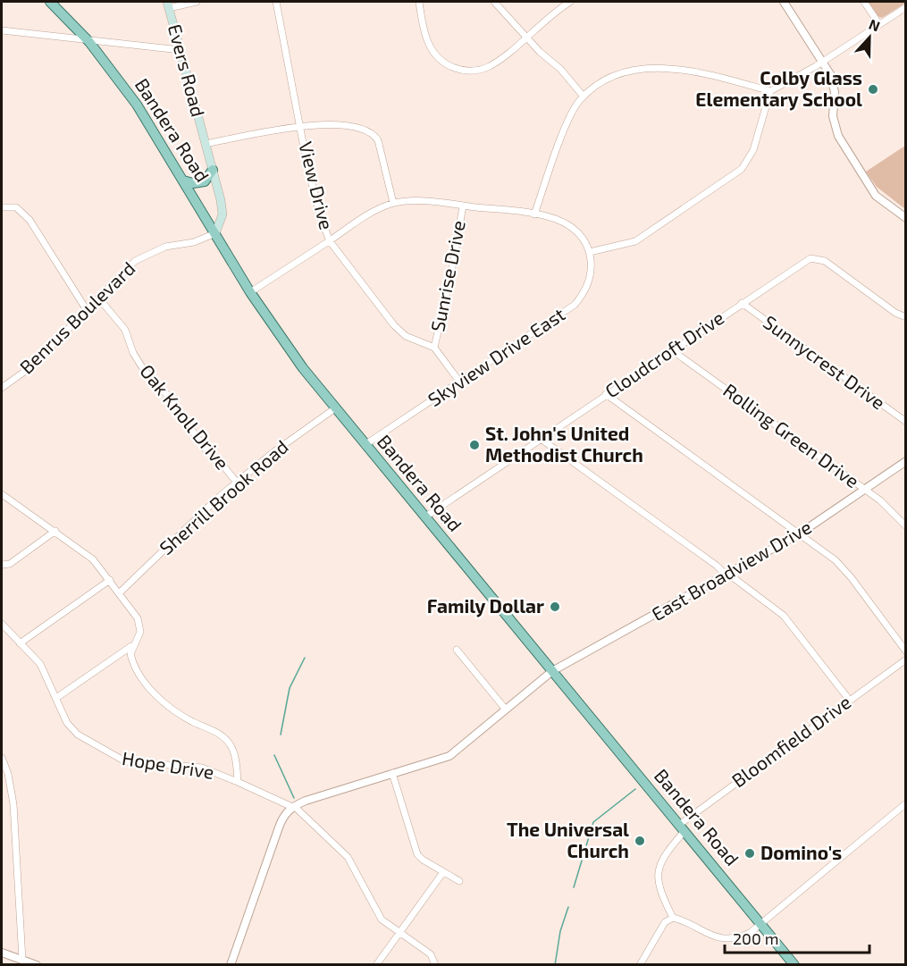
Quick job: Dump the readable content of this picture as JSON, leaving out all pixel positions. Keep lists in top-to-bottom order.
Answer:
{
  "streets": {
    "main road": ["Evers Road", "Bandera Road"],
    "street": [
      "View Drive",
      "Sunrise Drive",
      "Benrus Boulevard",
      "Cloudcroft Drive",
      "Skyview Drive East",
      "Sunnycrest Drive",
      "Oak Knoll Drive",
      "Rolling Green Drive",
      "Sherrill Brook Road",
      "East Broadview Drive",
      "Bloomfield Drive",
      "Hope Drive"
    ]
  },
  "crossings": [
    ["Evers Road", "Bandera Road"],
    ["Evers Road", "Benrus Boulevard"],
    ["Bandera Road", "Benrus Boulevard"],
    ["Bandera Road", "Cloudcroft Drive"],
    ["Bandera Road", "Skyview Drive East"],
    ["Bandera Road", "Sherrill Brook Road"],
    ["Bandera Road", "East Broadview Drive"],
    ["Bandera Road", "Bloomfield Drive"],
    ["View Drive", "Sunrise Drive"],
    ["Benrus Boulevard", "Oak Knoll Drive"],
    ["Cloudcroft Drive", "Sunnycrest Drive"],
    ["Cloudcroft Drive", "Rolling Green Drive"],
    ["Oak Knoll Drive", "Sherrill Brook Road"],
    ["Rolling Green Drive", "East Broadview Drive"],
    ["East Broadview Drive", "Hope Drive"]
  ],
  "places": [
    "Colby Glass Elementary School",
    "St. John's United Methodist Church",
    "Family Dollar",
    "The Universal Church",
    "Domino's"
  ],
  "scale_bar": "200 m",
  "north": "top"
}
